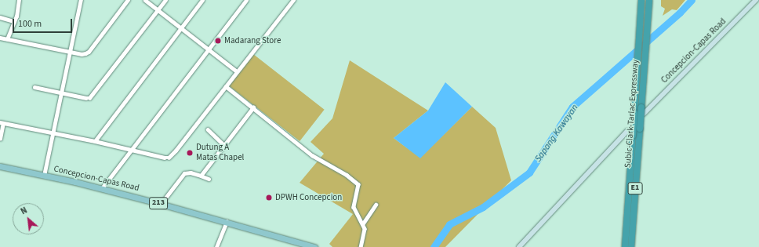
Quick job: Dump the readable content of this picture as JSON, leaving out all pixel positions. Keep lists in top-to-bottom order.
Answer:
{
  "streets": {
    "highway": ["Subic-Clark-Tarlac Expressway", "E1"],
    "main road": ["Concepcion-Capas Road", "213"]
  },
  "water": ["Sapang Kawayan"],
  "places": ["Madarang Store", "Dutung A Matas Chapel", "DPWH Concepcion"],
  "scale_bar": "100 m",
  "north": "top left"
}
